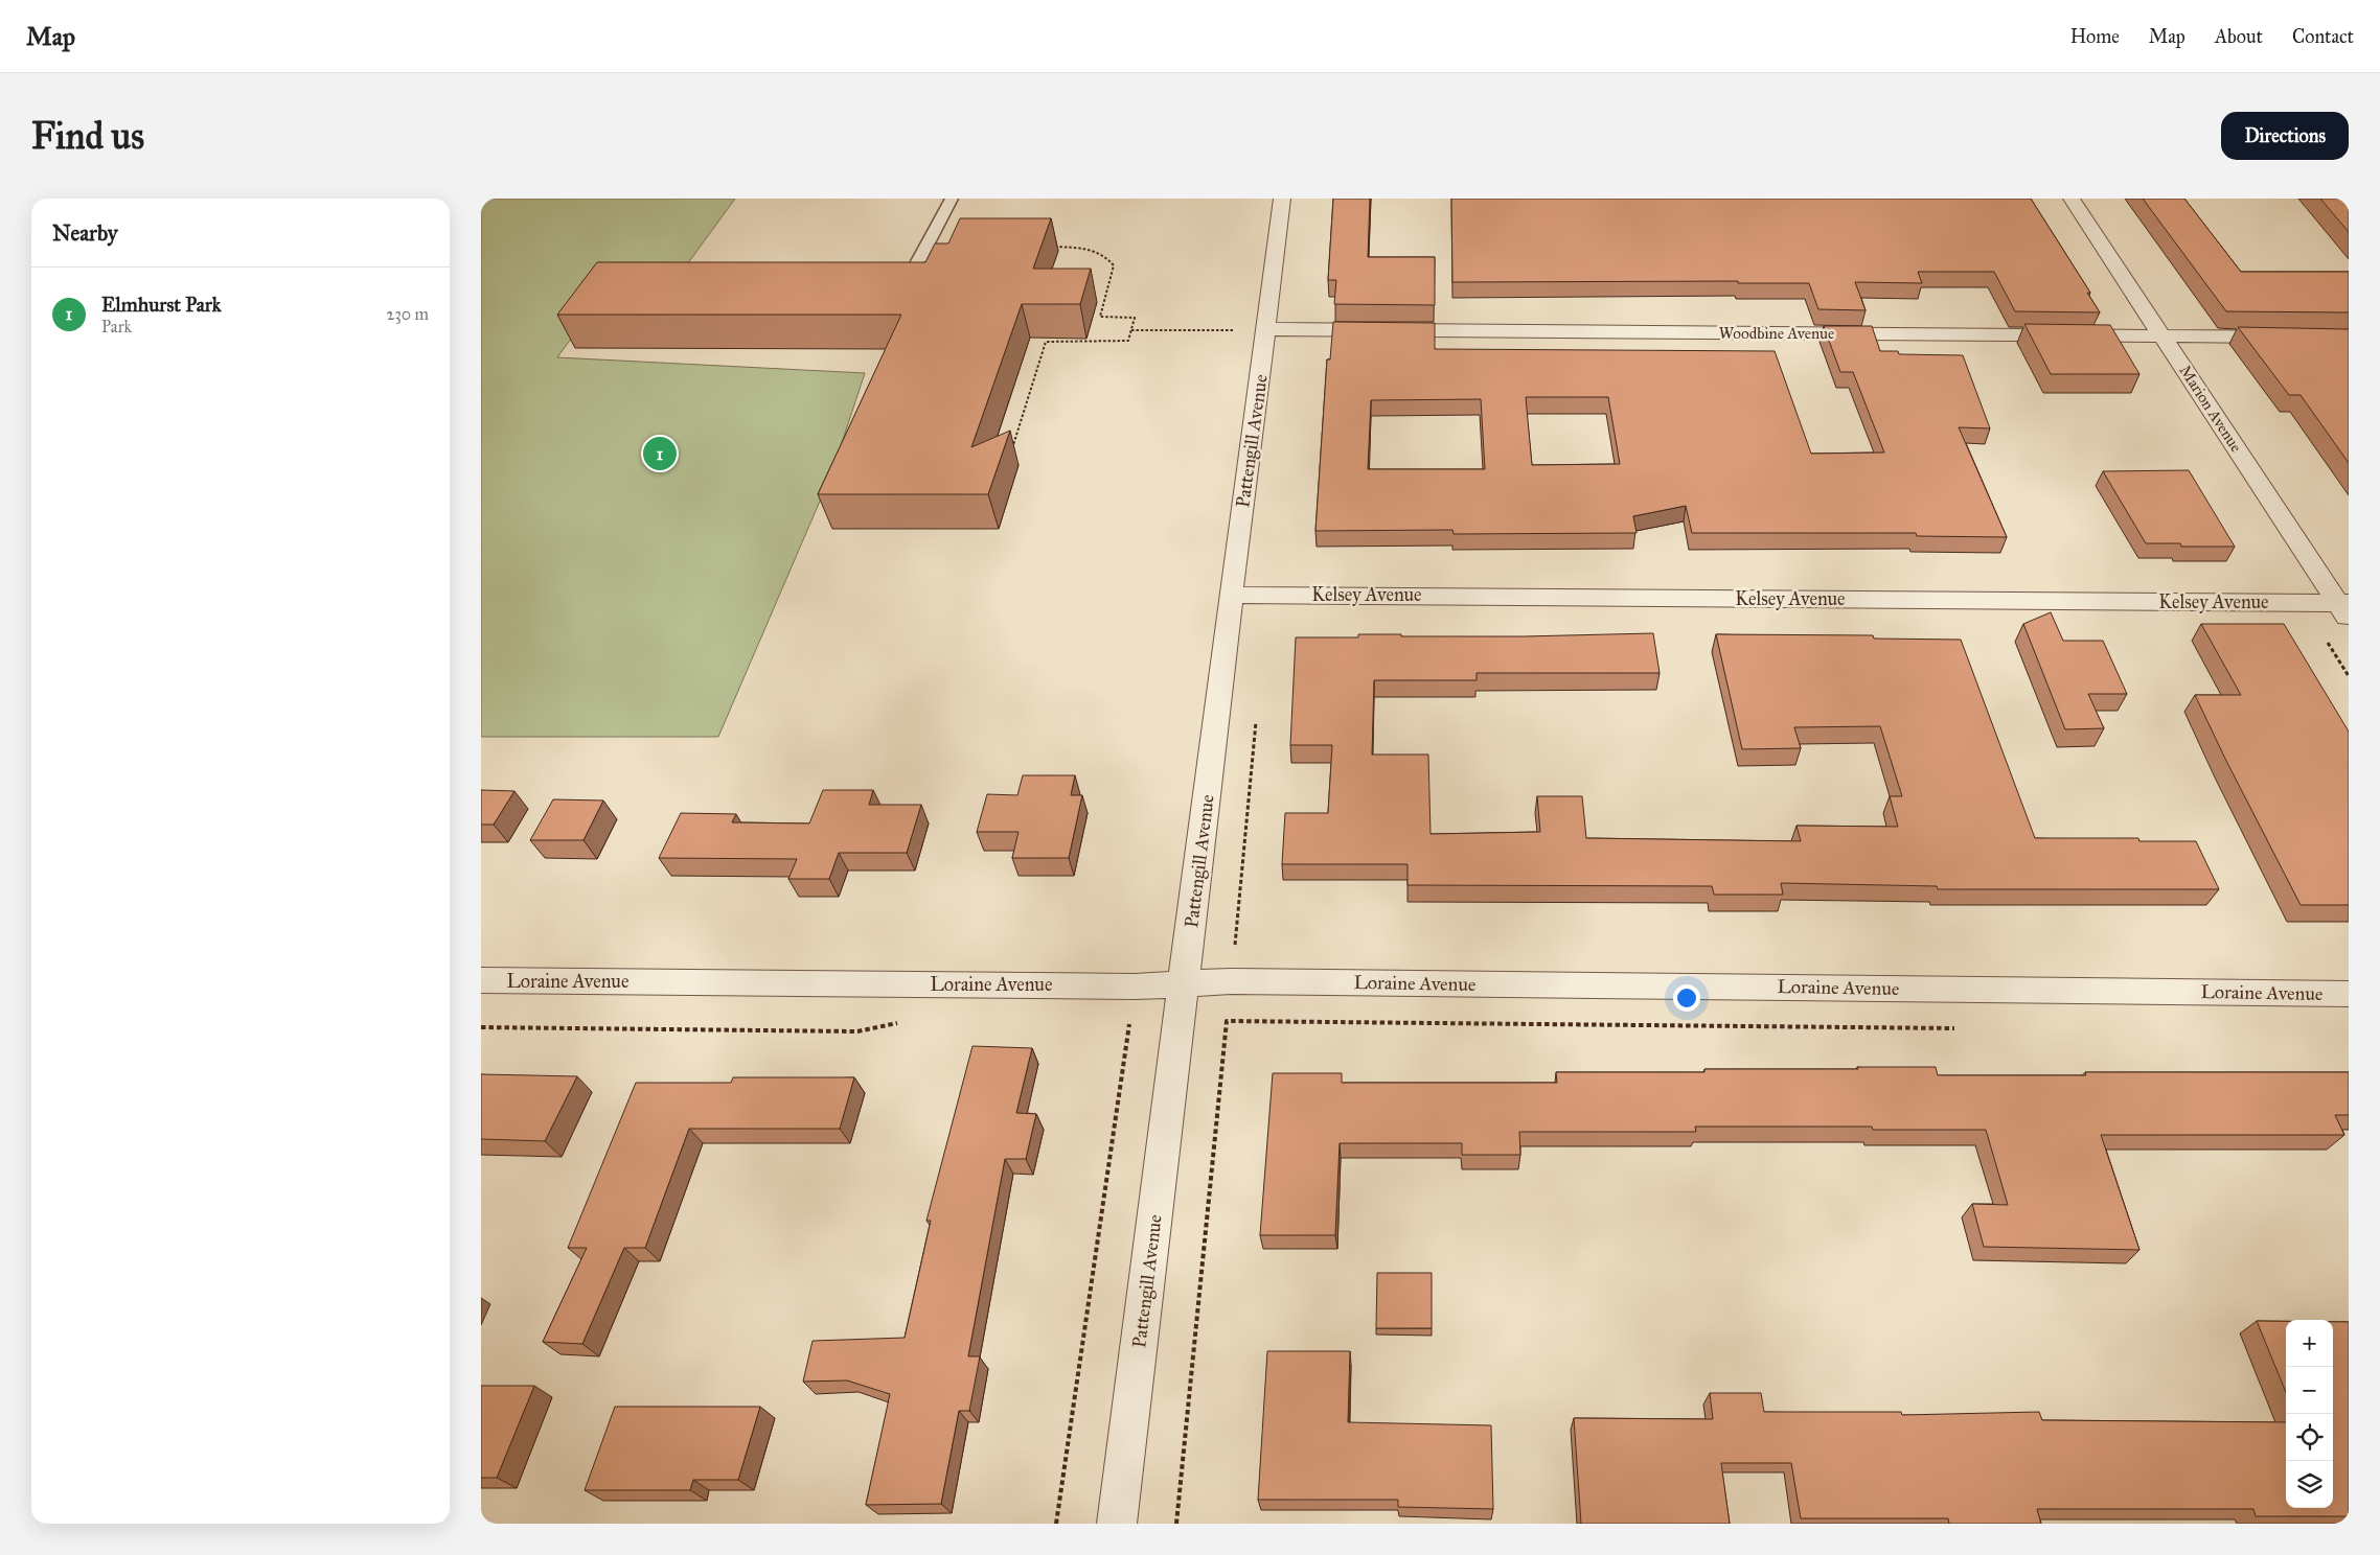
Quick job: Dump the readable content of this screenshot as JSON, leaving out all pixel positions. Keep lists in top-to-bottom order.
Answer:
{
  "streets": {
    "street": [
      "Woodbine Avenue",
      "Marion Avenue",
      "Pattengill Avenue",
      "Kelsey Avenue",
      "Loraine Avenue"
    ]
  },
  "crossings": [
    ["Woodbine Avenue", "Marion Avenue"],
    ["Woodbine Avenue", "Pattengill Avenue"],
    ["Marion Avenue", "Kelsey Avenue"],
    ["Pattengill Avenue", "Kelsey Avenue"],
    ["Pattengill Avenue", "Loraine Avenue"]
  ],
  "page": {
    "header": "Map",
    "nav": [
      "Home",
      "Map",
      "About",
      "Contact"
    ],
    "buttons": "Directions",
    "title": "Find us",
    "heading": "Nearby",
    "list": [
      {
        "mark": "1",
        "name": "Elmhurst Park",
        "note": "Park",
        "value": "230 m"
      }
    ],
    "pins": "1",
    "map_buttons": ["+", "−"]
  }
}
